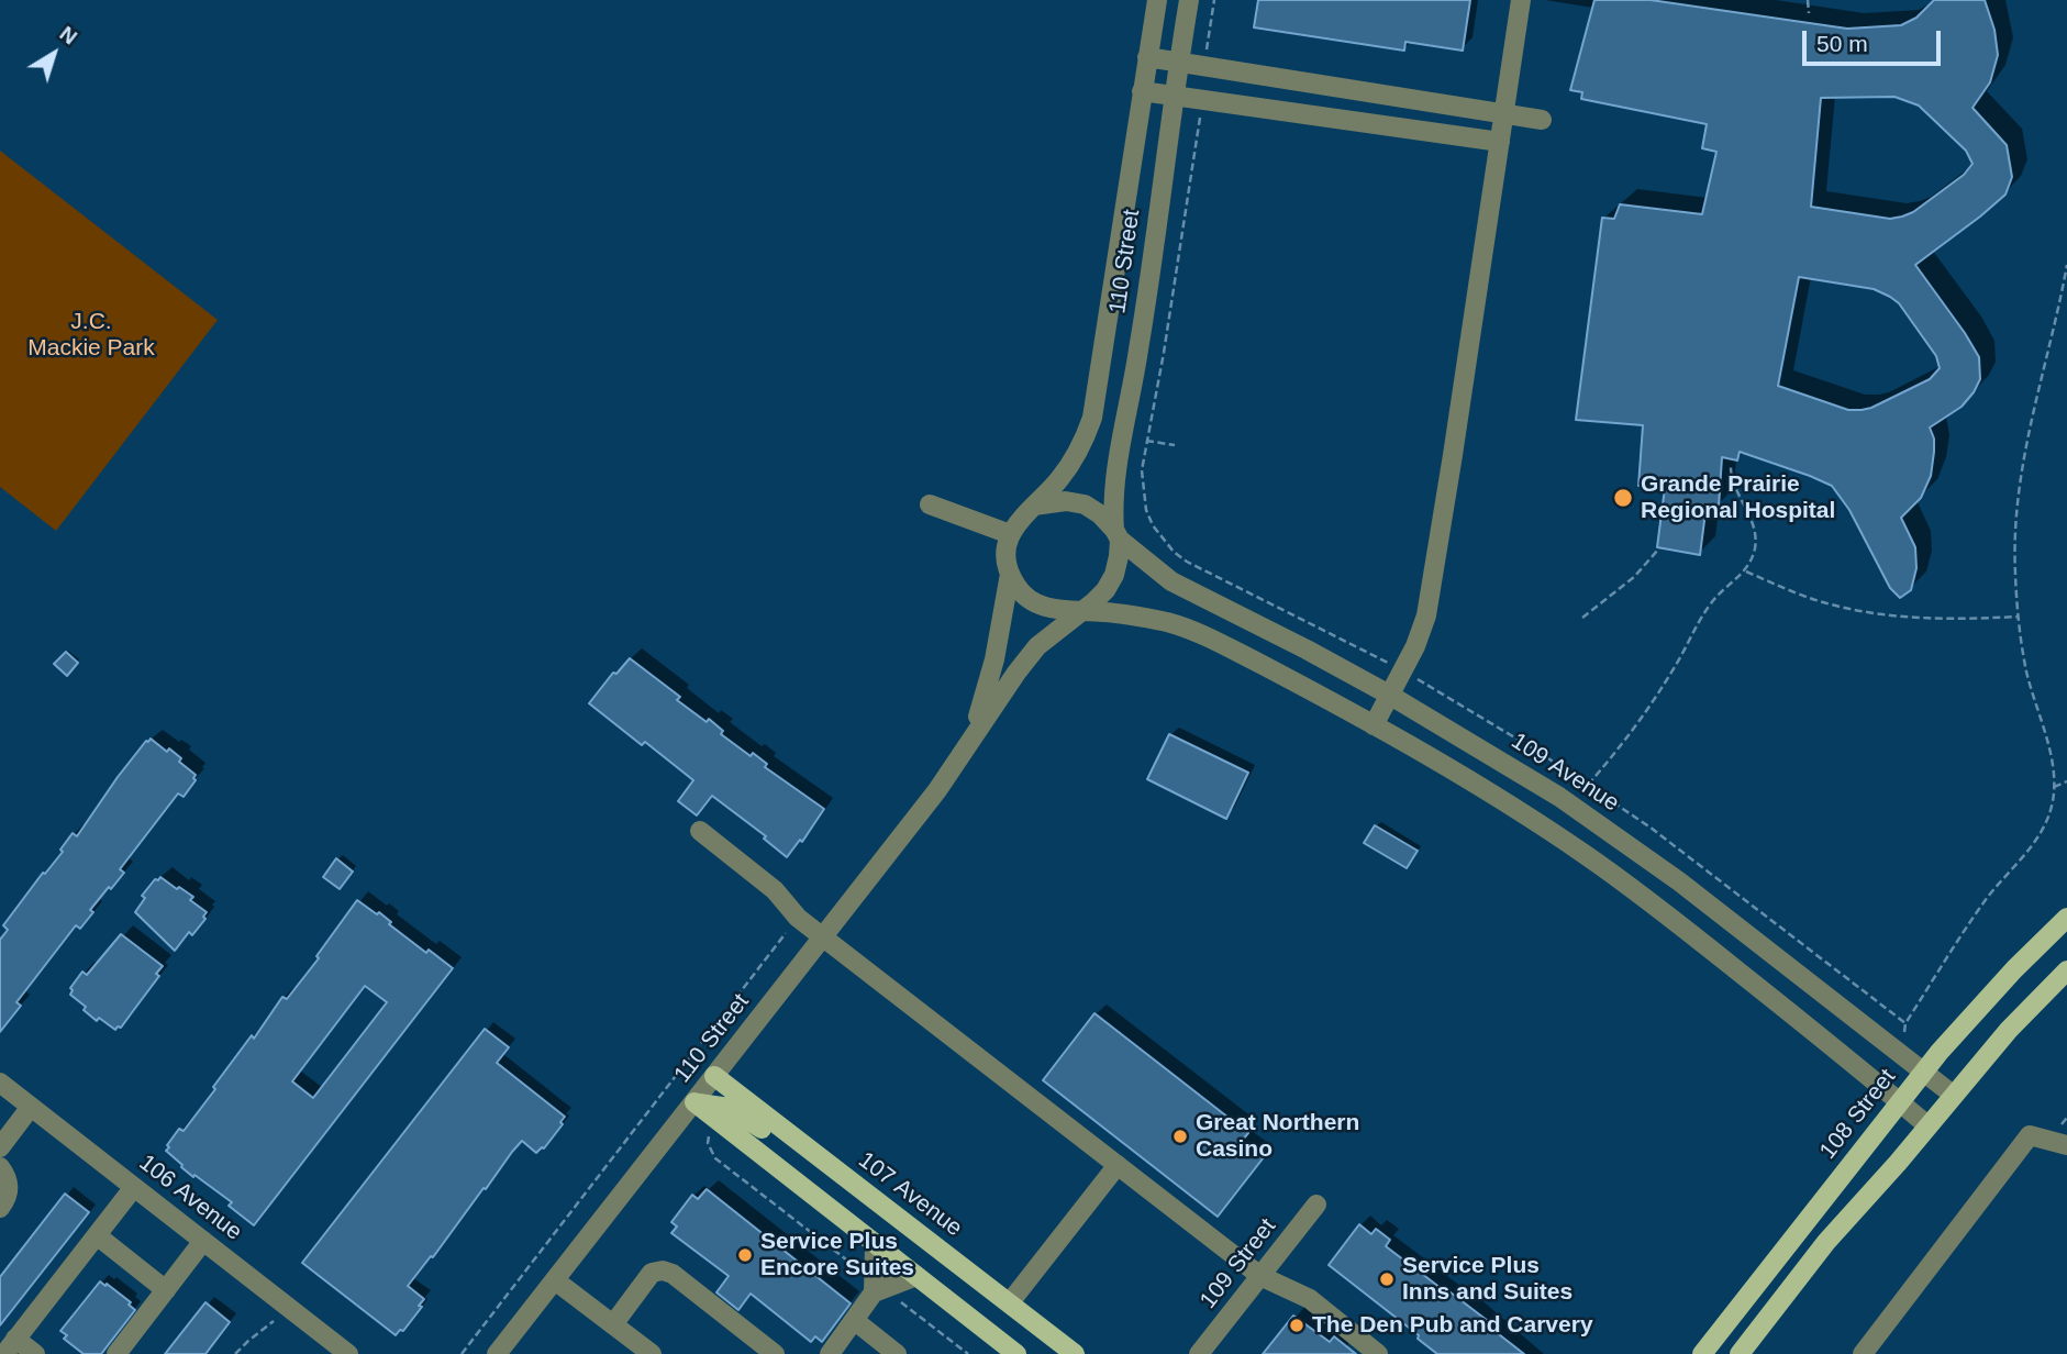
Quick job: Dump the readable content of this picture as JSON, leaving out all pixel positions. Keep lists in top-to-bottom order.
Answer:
{
  "streets": {
    "main road": ["108 Street", "107 Avenue"],
    "street": [
      "110 Street",
      "109 Avenue",
      "106 Avenue",
      "109 Street"
    ]
  },
  "crossings": [
    ["110 Street", "109 Avenue"],
    ["110 Street", "107 Avenue"],
    ["109 Avenue", "108 Street"]
  ],
  "parks": ["J.C. Mackie Park"],
  "places": [
    "Grande Prairie Regional Hospital",
    "Great Northern Casino",
    "Service Plus Encore Suites",
    "Service Plus Inns and Suites",
    "The Den Pub and Carvery"
  ],
  "scale_bar": "50 m",
  "north": "top right"
}
